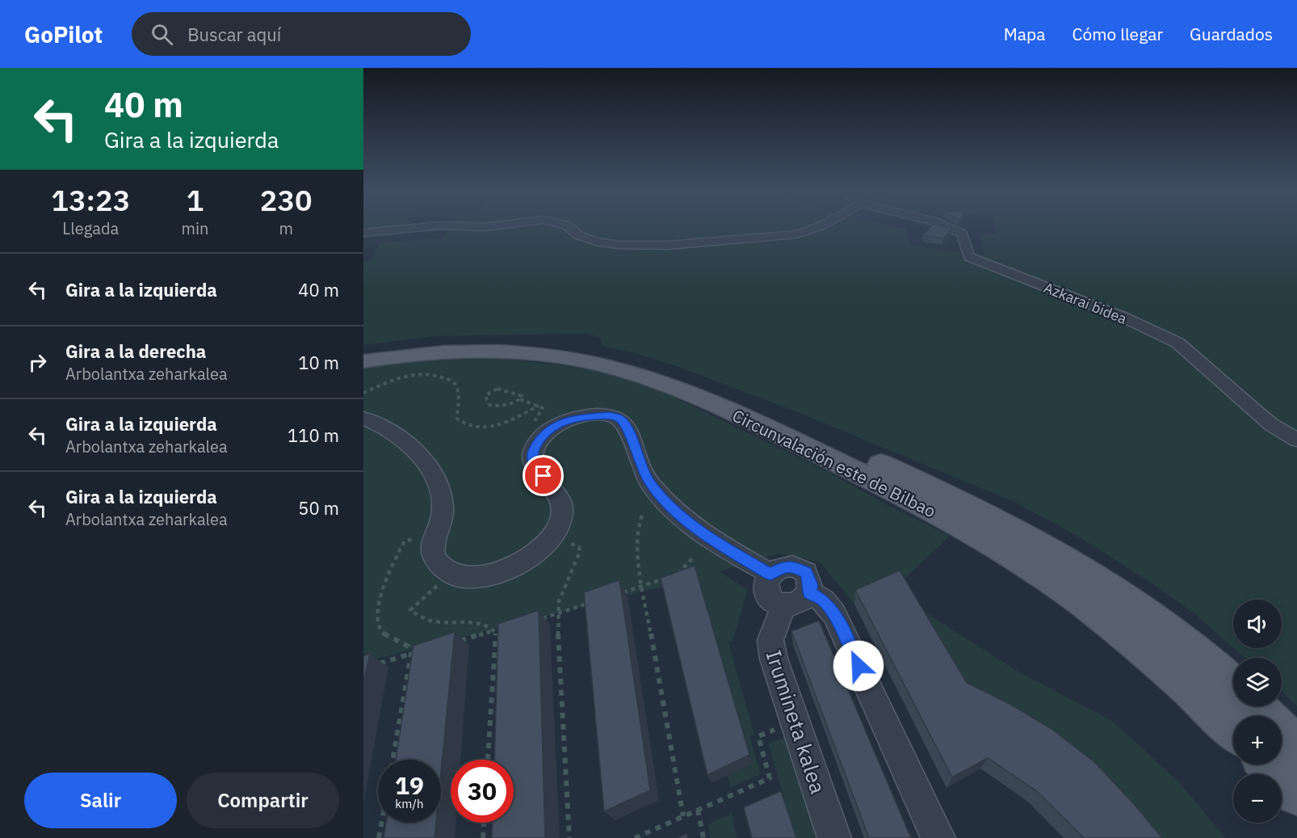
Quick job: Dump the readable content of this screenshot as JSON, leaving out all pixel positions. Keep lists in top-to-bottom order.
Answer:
{
  "streets": {
    "main road": ["Circunvalación este de Bilbao"],
    "street": ["Azkarai bidea", "Irumineta kalea"]
  },
  "page": {
    "header": "GoPilot",
    "search": "Buscar aquí",
    "nav": ["Mapa", "Cómo llegar", "Guardados"],
    "turn": ["40 m", "Gira a la izquierda"],
    "eta": [
      "13:23",
      "Llegada",
      "1",
      "min",
      "230",
      "m"
    ],
    "list": [
      {
        "name": "Gira a la izquierda",
        "value": "40 m"
      },
      {
        "name": "Gira a la derecha",
        "note": "Arbolantxa zeharkalea",
        "value": "10 m"
      },
      {
        "name": "Gira a la izquierda",
        "note": "Arbolantxa zeharkalea",
        "value": "110 m"
      },
      {
        "name": "Gira a la izquierda",
        "note": "Arbolantxa zeharkalea",
        "value": "50 m"
      }
    ],
    "map_buttons": ["+", "−"],
    "speed": "19 km/h",
    "limit": "30",
    "buttons": ["Salir", "Compartir"]
  }
}
